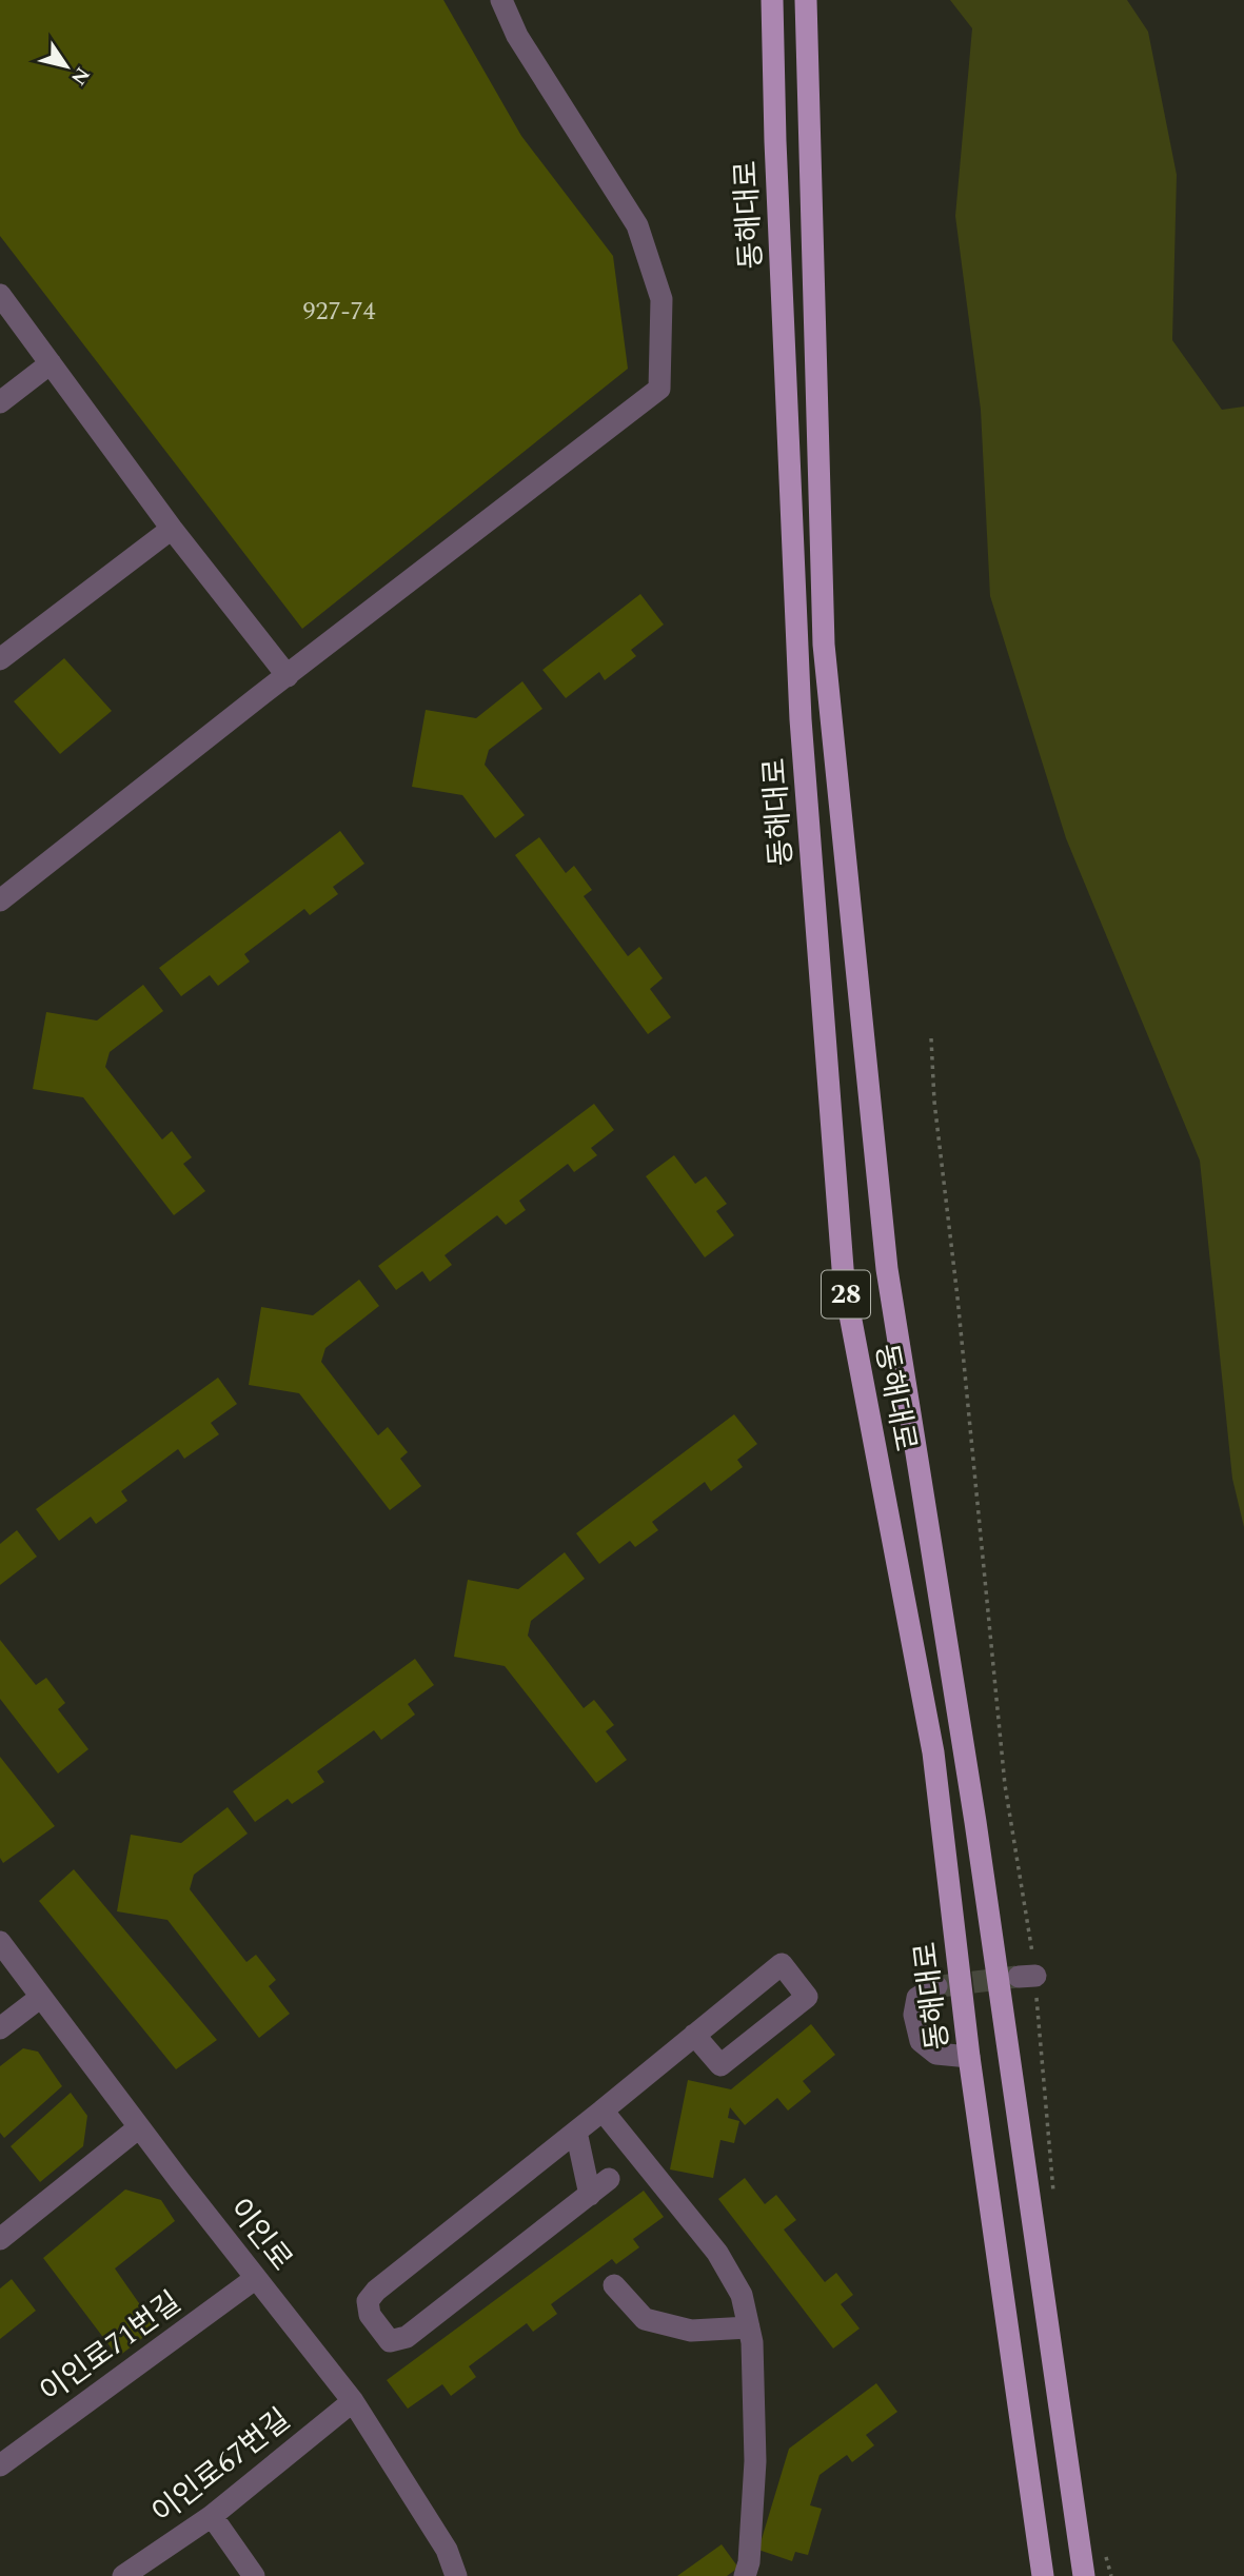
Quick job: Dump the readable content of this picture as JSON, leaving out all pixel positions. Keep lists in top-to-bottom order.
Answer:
{
  "streets": {
    "main road": ["동해대로", "28"],
    "street": ["이인로", "이인로71번길", "이인로67번길"]
  },
  "crossings": [
    ["이인로", "이인로71번길"],
    ["이인로", "이인로67번길"]
  ],
  "house_numbers": ["927-74"],
  "north": "bottom right"
}
